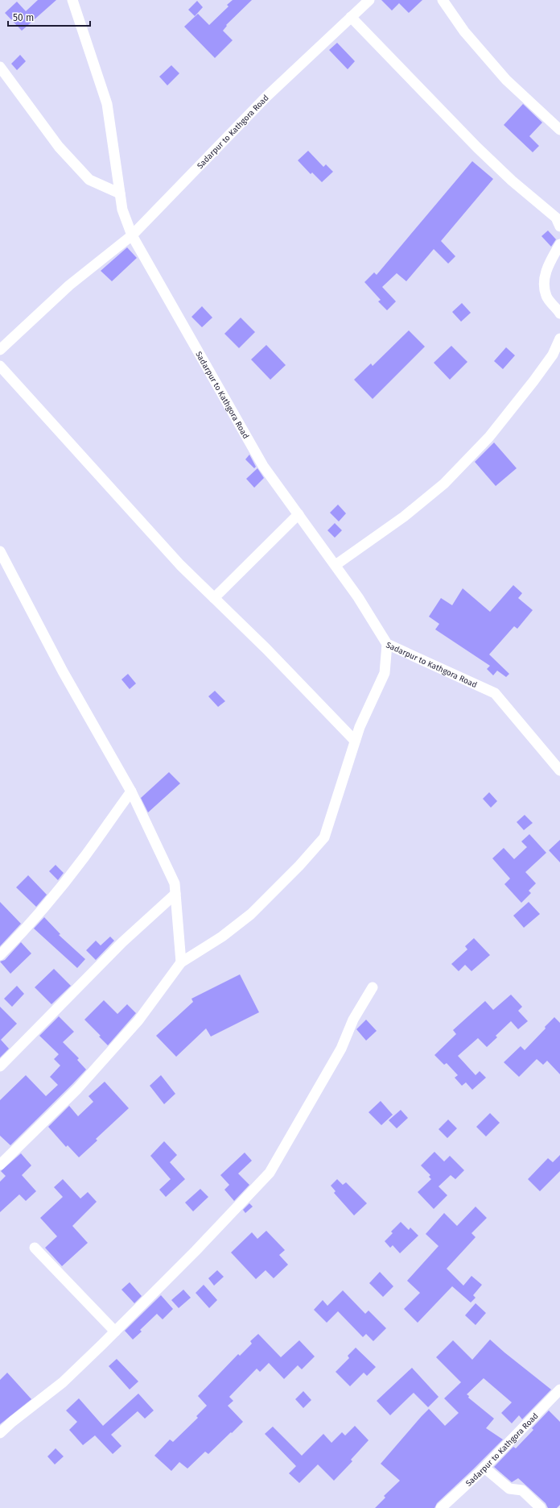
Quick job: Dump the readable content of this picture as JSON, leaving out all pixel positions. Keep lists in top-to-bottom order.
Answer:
{
  "streets": {
    "street": ["Sadarpur to Kathgora Road"]
  },
  "scale_bar": "50 m"
}
